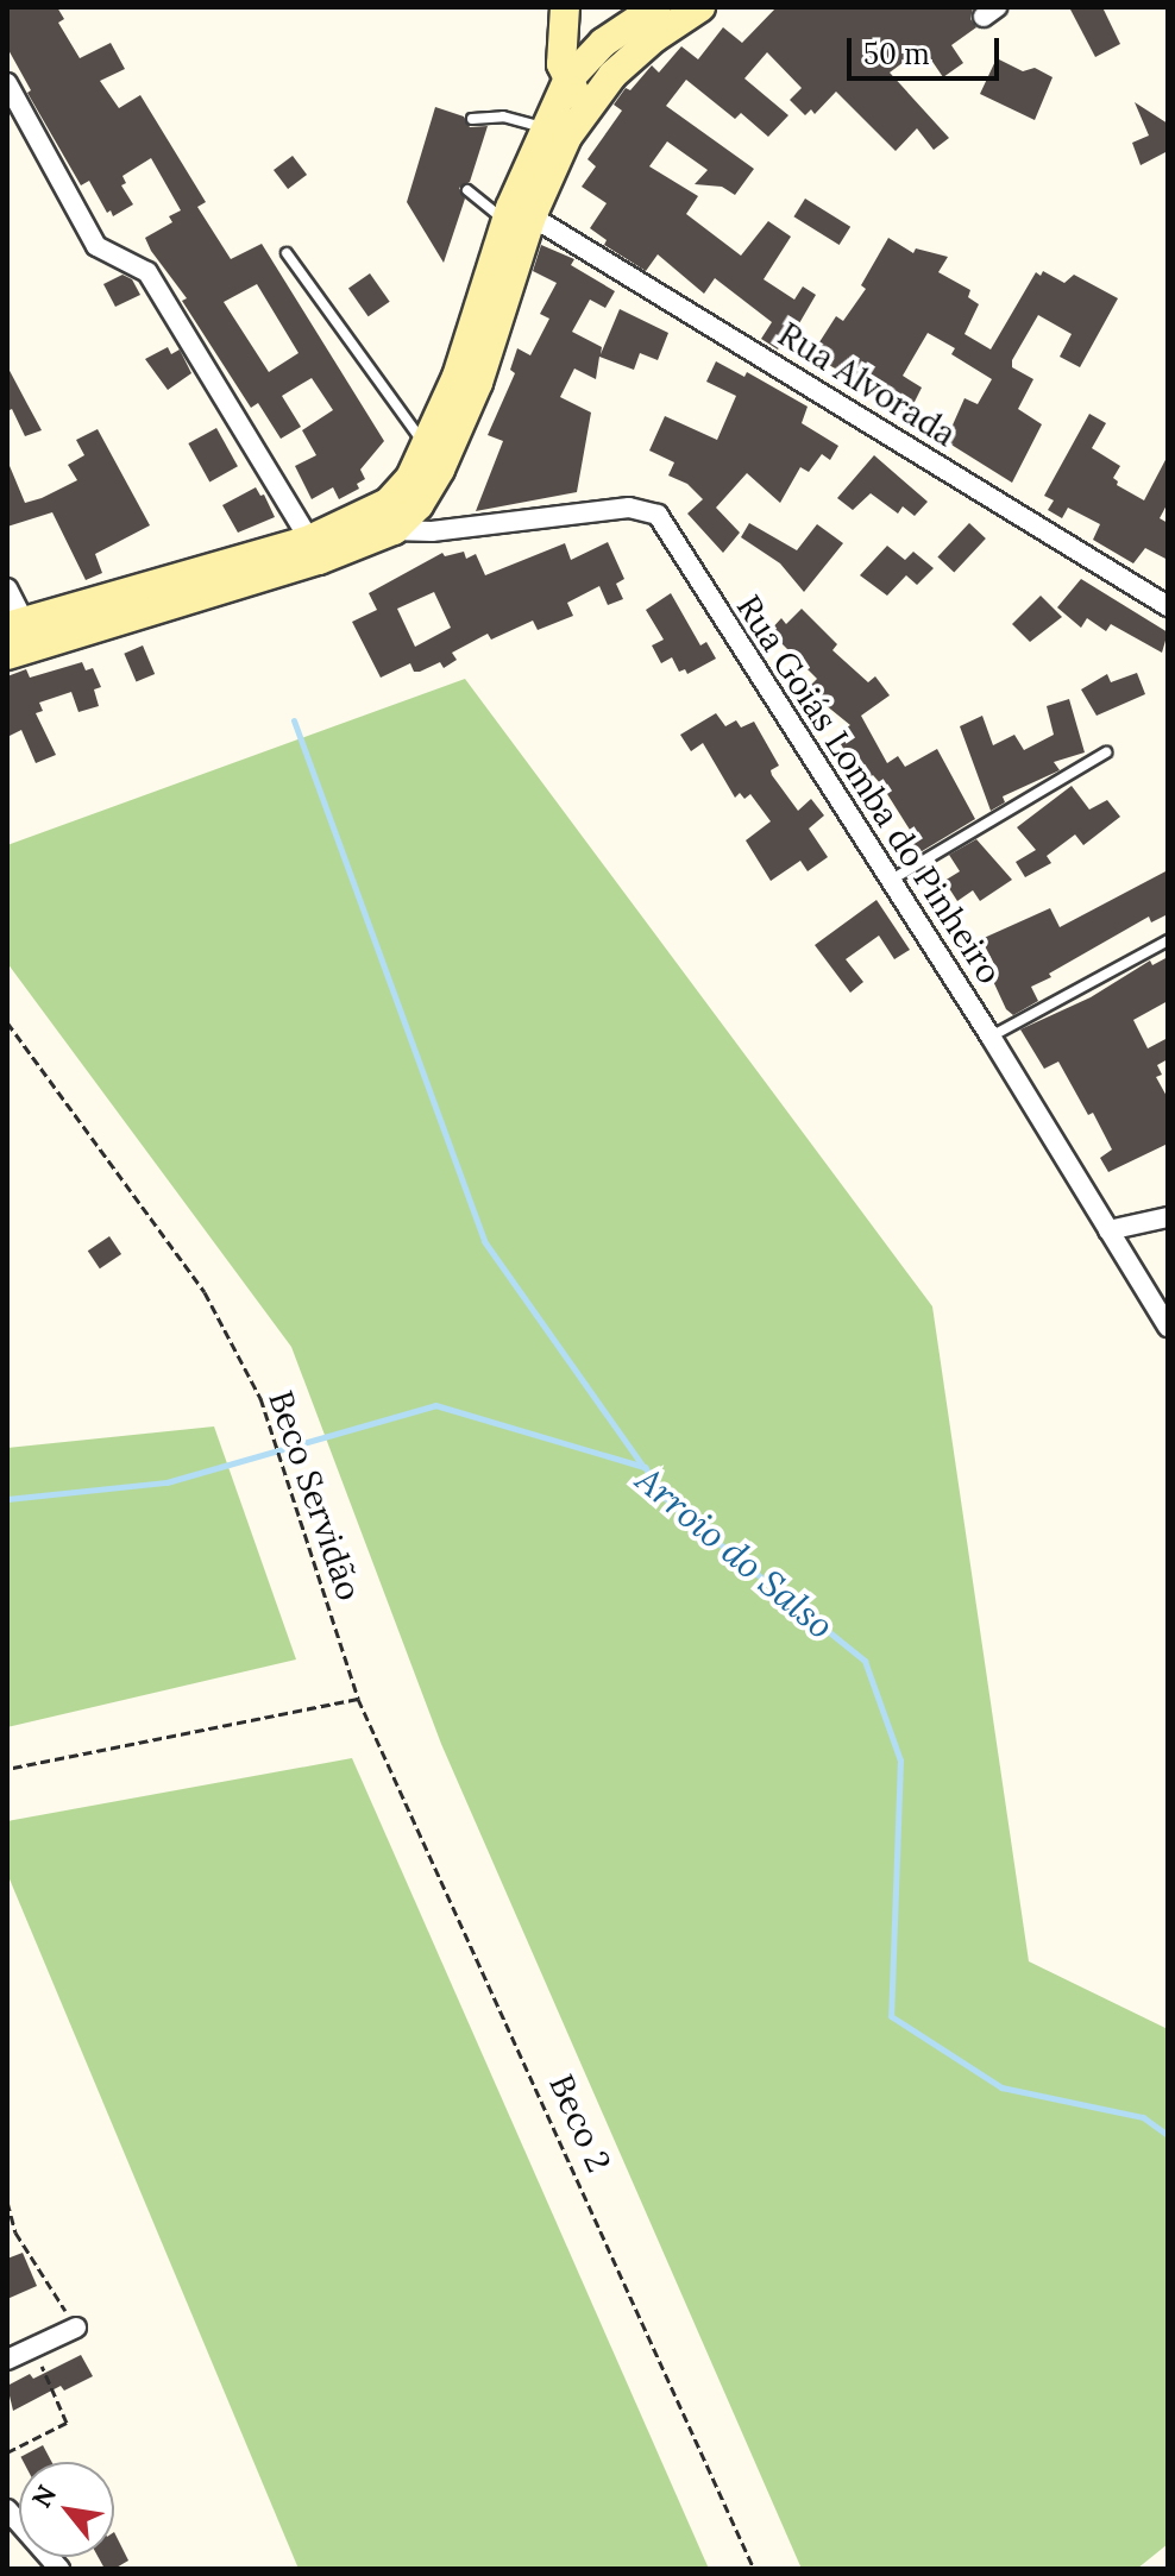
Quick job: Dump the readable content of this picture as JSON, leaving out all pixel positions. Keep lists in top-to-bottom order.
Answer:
{
  "streets": {
    "street": ["Rua Alvorada", "Rua Goiás Lomba do Pinheiro"],
    "path": ["Beco Servidão", "Beco 2"]
  },
  "crossings": [
    ["Beco Servidão", "Beco 2"]
  ],
  "water": ["Arroio do Salso"],
  "scale_bar": "50 m",
  "north": "top left"
}
